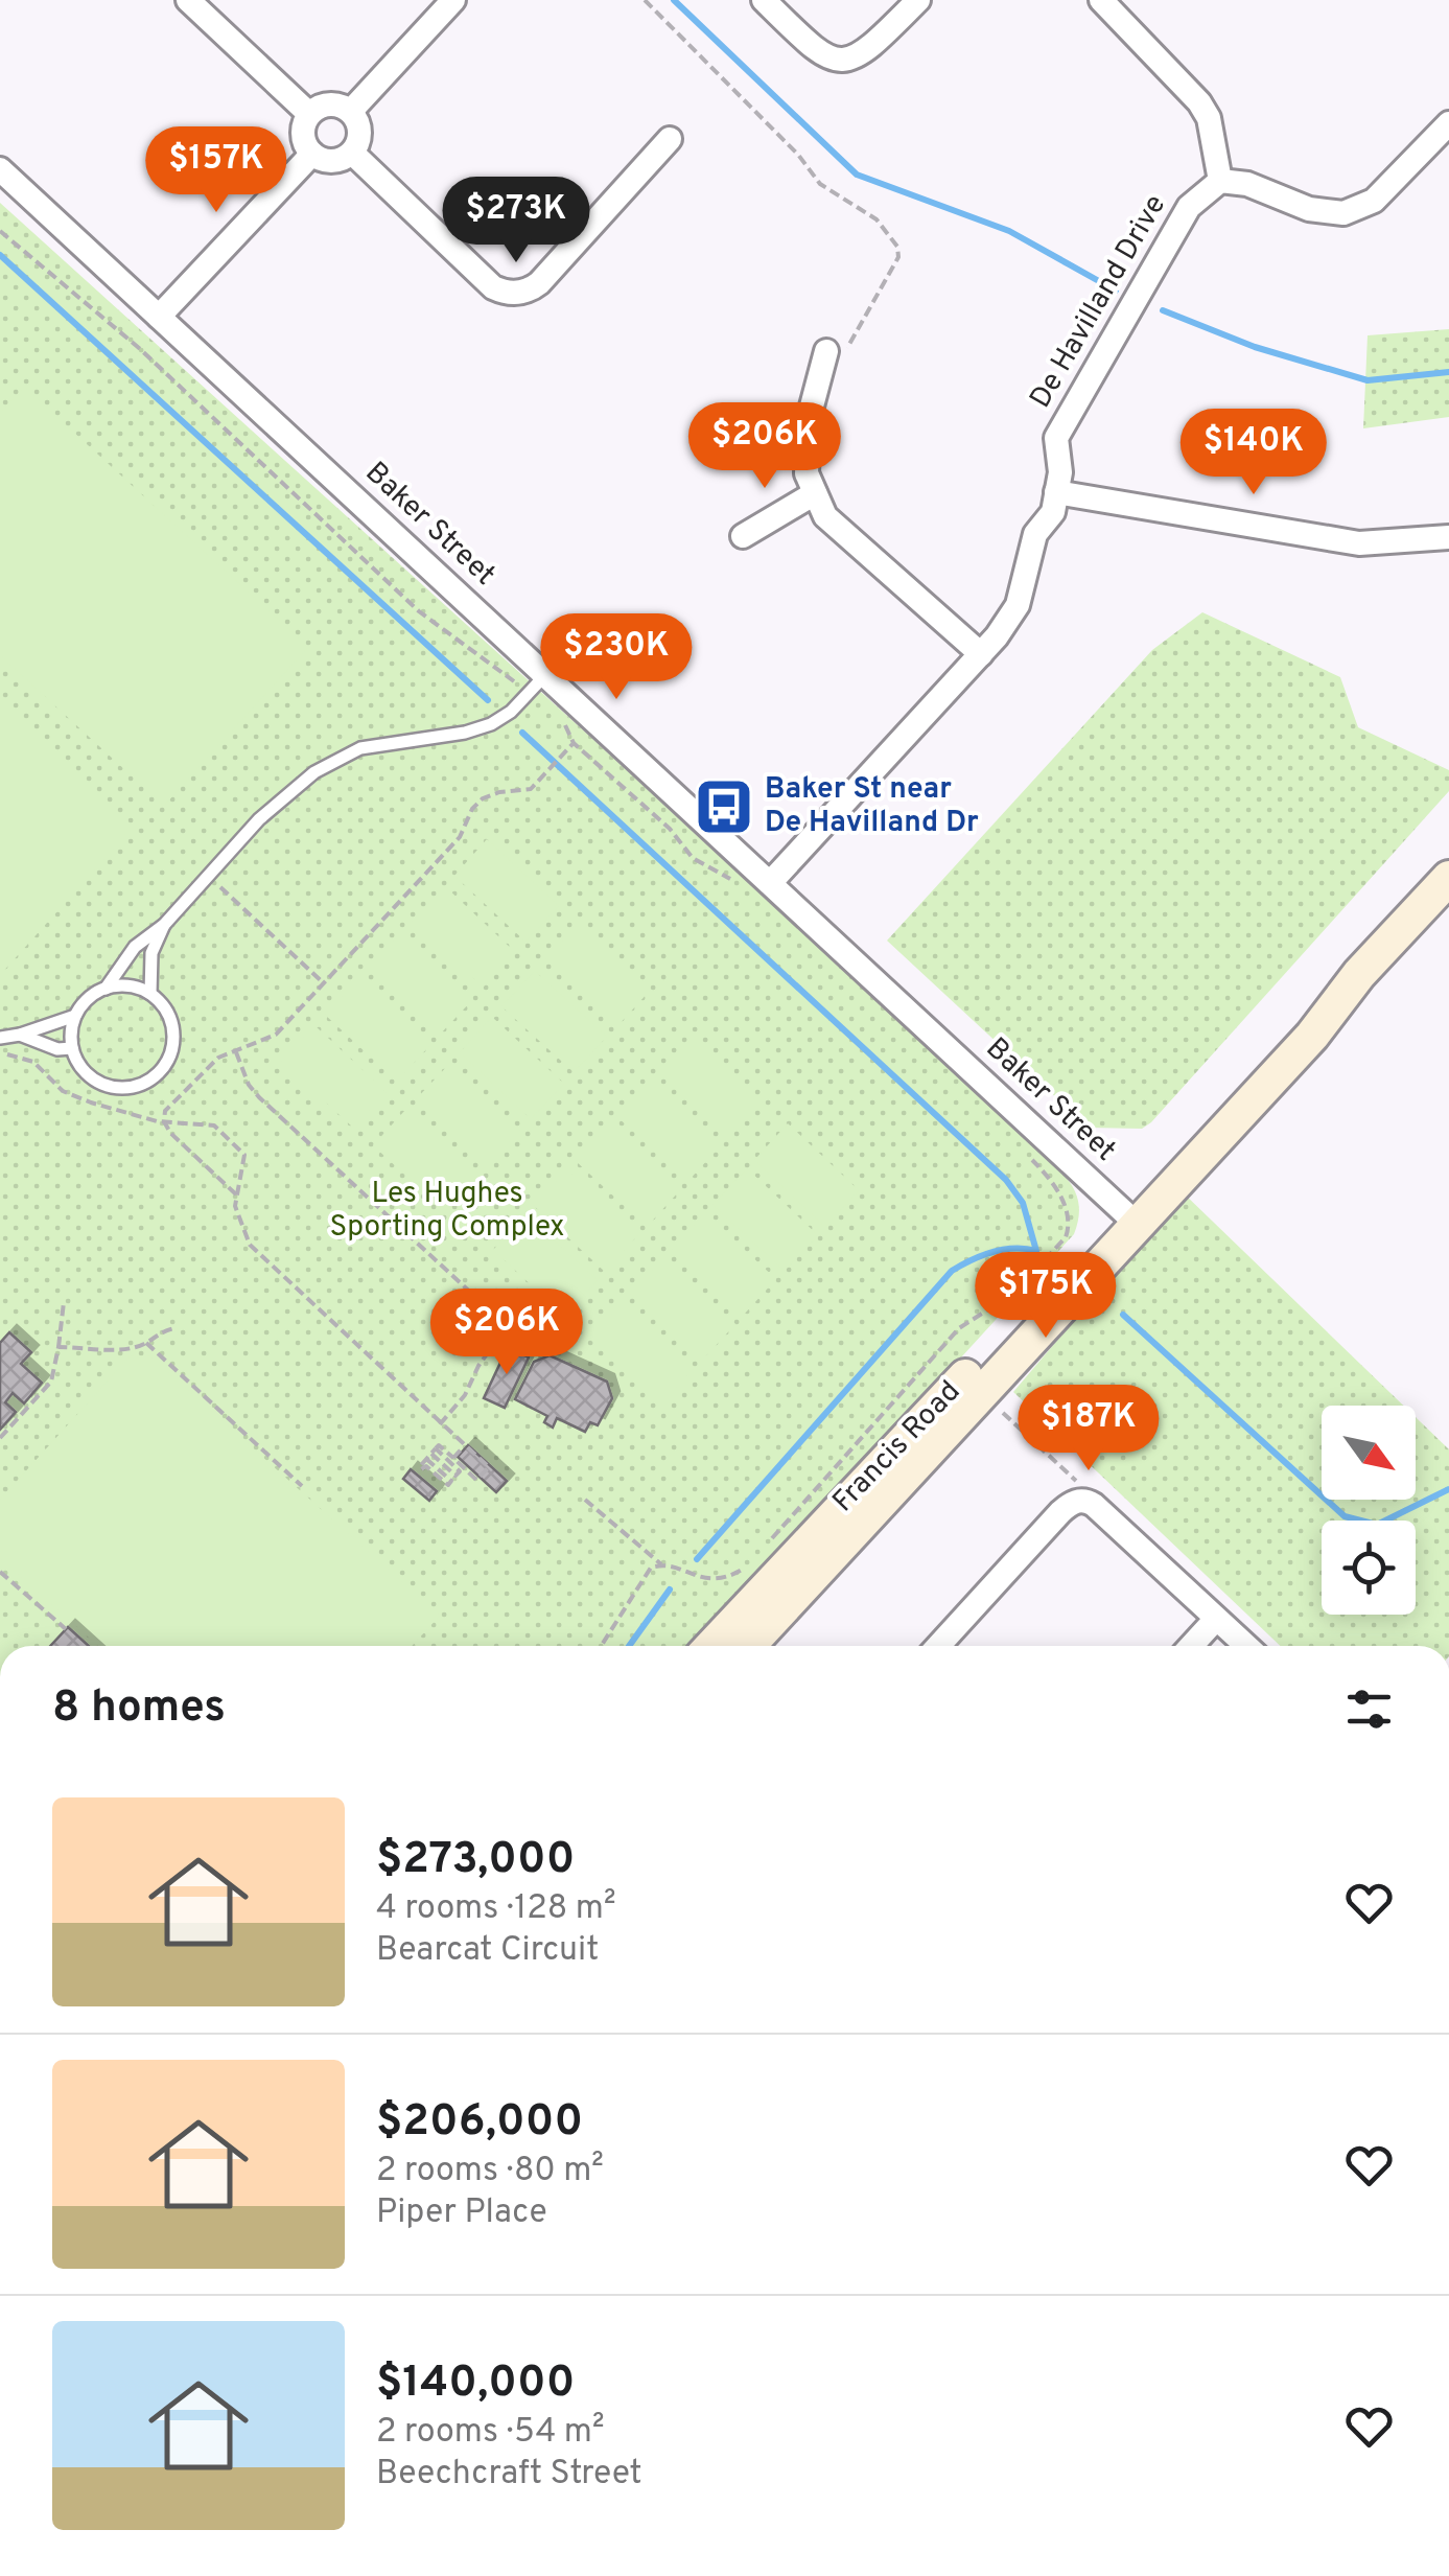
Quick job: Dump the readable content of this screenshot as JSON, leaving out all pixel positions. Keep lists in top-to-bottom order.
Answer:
{
  "streets": {
    "main road": ["Francis Road"],
    "street": ["De Havilland Drive", "Baker Street"]
  },
  "crossings": [
    ["De Havilland Drive", "Baker Street"],
    ["Baker Street", "Francis Road"]
  ],
  "parks": ["Les Hughes Sporting Complex"],
  "places": {
    "bus stop": ["Baker St near De Havilland Dr"]
  },
  "north": "bottom right",
  "page": {
    "price": [
      "$157K",
      "$273K",
      "$206K",
      "$140K",
      "$230K",
      "$175K",
      "$206K",
      "$187K"
    ],
    "heading": "8 homes",
    "list": [
      {
        "name": "$273,000",
        "note": "4 rooms · 128 m² · Bearcat Circuit"
      },
      {
        "name": "$206,000",
        "note": "2 rooms · 80 m² · Piper Place"
      },
      {
        "name": "$140,000",
        "note": "2 rooms · 54 m² · Beechcraft Street"
      }
    ]
  }
}
